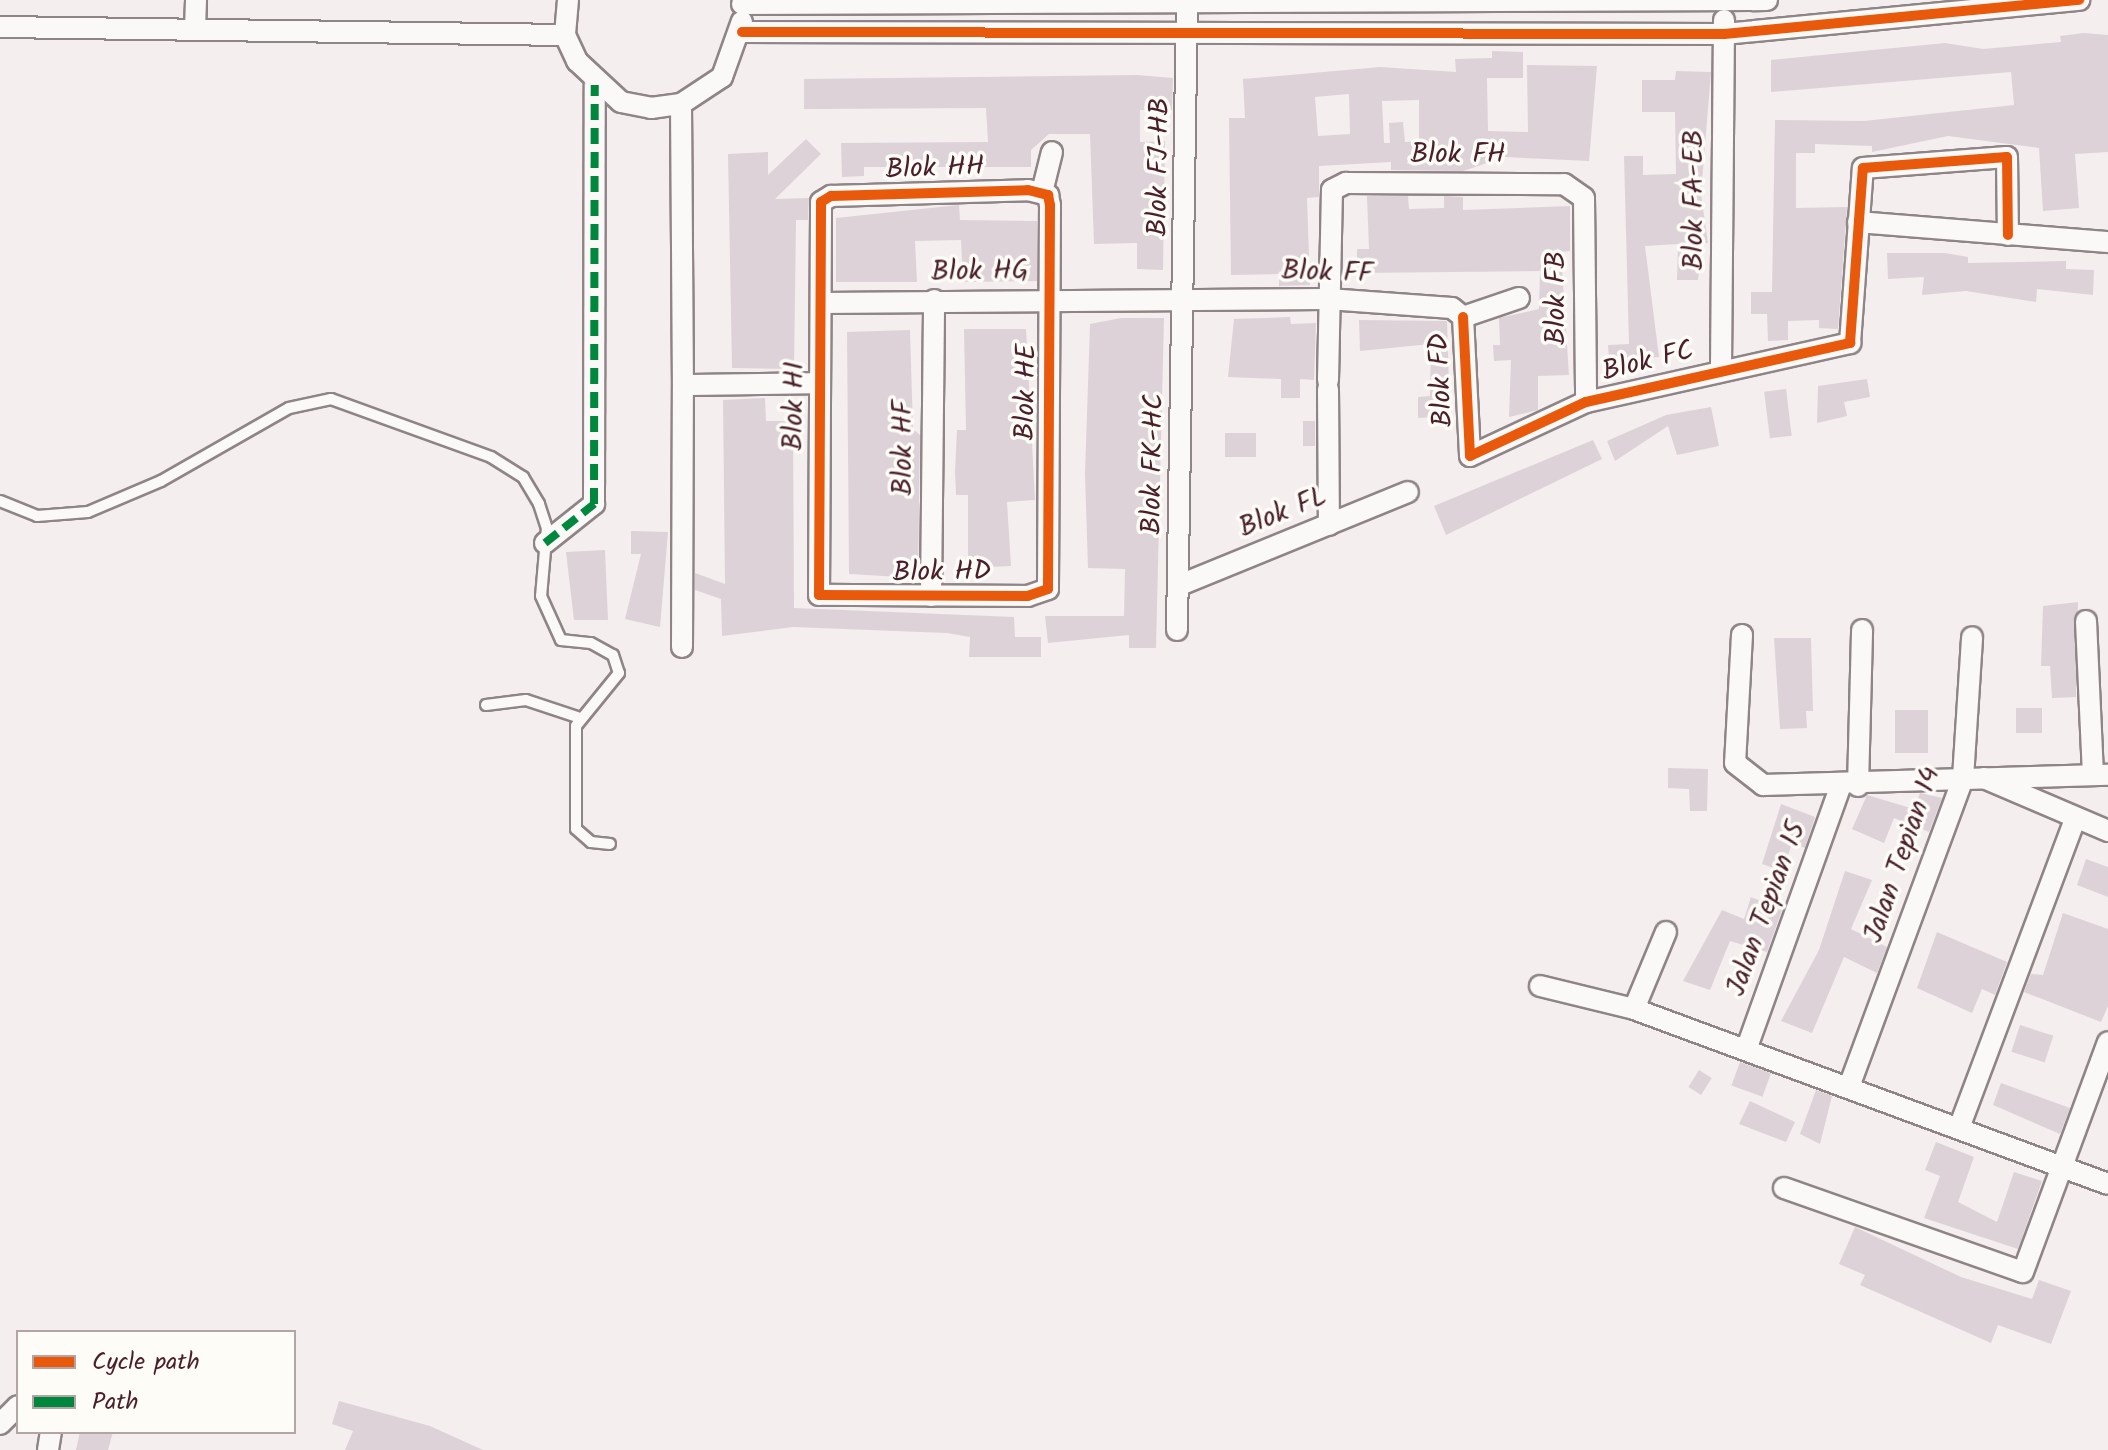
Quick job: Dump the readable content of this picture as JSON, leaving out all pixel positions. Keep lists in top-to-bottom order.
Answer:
{
  "streets": {
    "street": [
      "Blok FH",
      "Blok FJ-HB",
      "Blok HH",
      "Blok FA-EB",
      "Blok HG",
      "Blok FF",
      "Blok FB",
      "Blok FC",
      "Blok FD",
      "Blok HE",
      "Blok HI",
      "Blok HF",
      "Blok FK-HC",
      "Blok FL",
      "Blok HD",
      "Jalan Tepian 14",
      "Jalan Tepian 15"
    ]
  },
  "crossings": [
    ["Blok FH", "Blok FF"],
    ["Blok FH", "Blok FB"],
    ["Blok FJ-HB", "Blok HG"],
    ["Blok FJ-HB", "Blok FF"],
    ["Blok FJ-HB", "Blok FK-HC"],
    ["Blok HH", "Blok HE"],
    ["Blok HH", "Blok HI"],
    ["Blok FA-EB", "Blok FC"],
    ["Blok HG", "Blok FF"],
    ["Blok HG", "Blok HE"],
    ["Blok HG", "Blok HI"],
    ["Blok HG", "Blok HF"],
    ["Blok HG", "Blok FK-HC"],
    ["Blok FF", "Blok FD"],
    ["Blok FF", "Blok FK-HC"],
    ["Blok FB", "Blok FC"],
    ["Blok FB", "Blok FD"],
    ["Blok FC", "Blok FD"],
    ["Blok HE", "Blok HD"],
    ["Blok HI", "Blok HD"],
    ["Blok HF", "Blok HD"],
    ["Blok FK-HC", "Blok FL"]
  ],
  "legend": ["Cycle path", "Path"]
}
